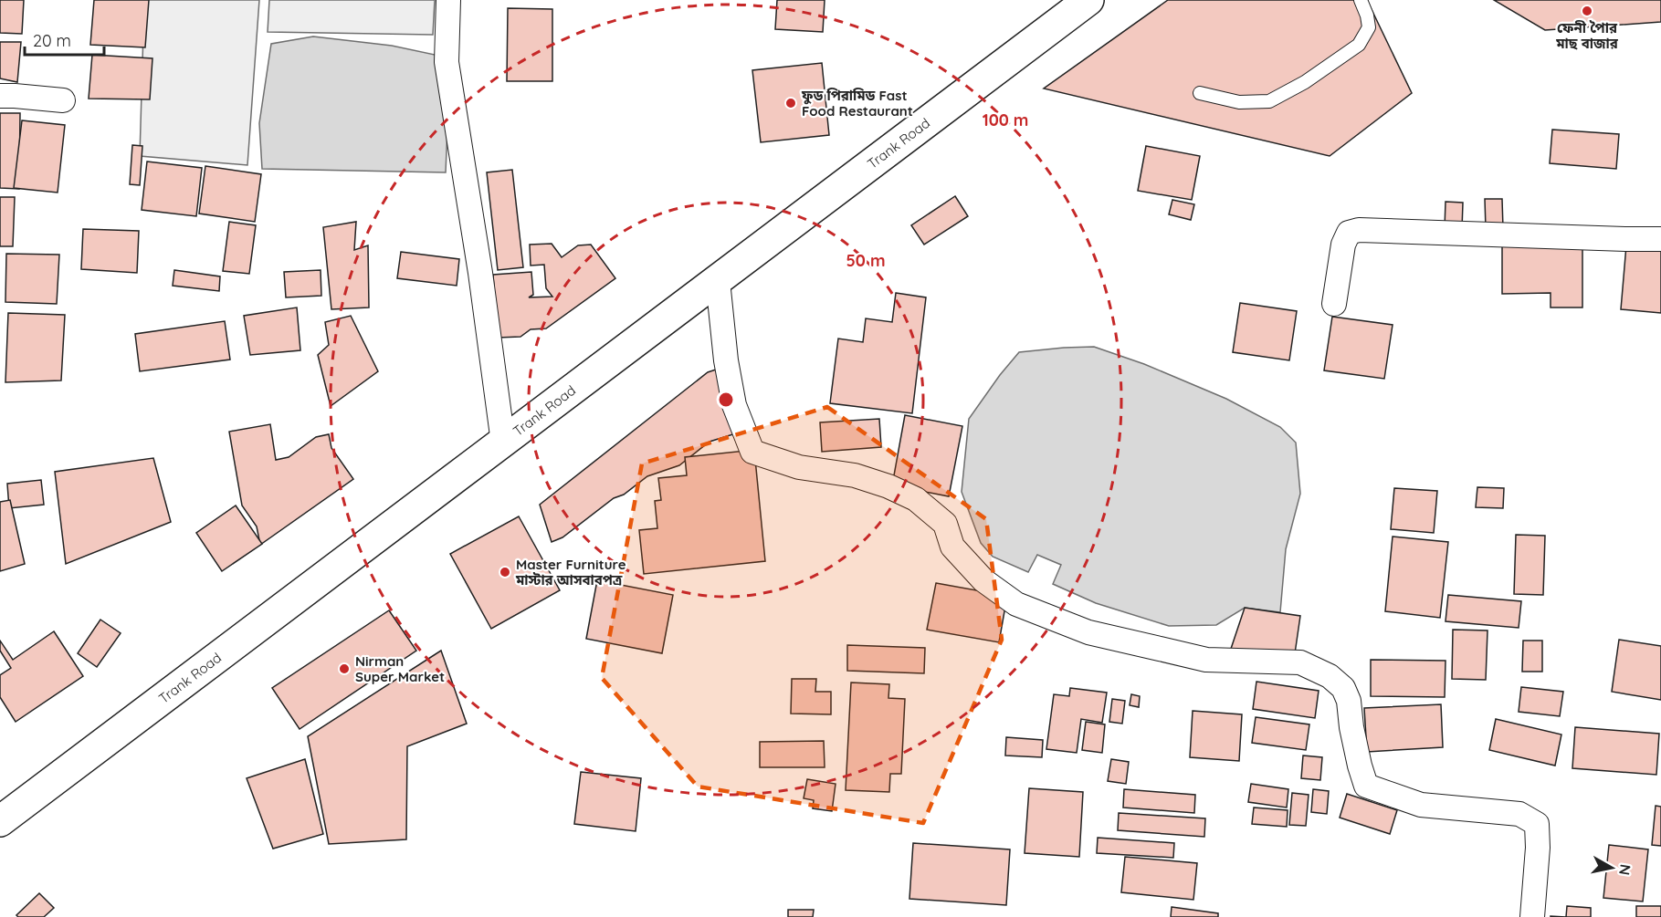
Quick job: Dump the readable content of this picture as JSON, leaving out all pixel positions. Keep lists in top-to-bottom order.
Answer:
{
  "streets": {
    "main road": ["Trank Road"]
  },
  "places": [
    "ফেনী পৈার মাছ বাজার",
    "ফুড পিরামিড Fast Food Restaurant",
    "Master Furniture মাস্টার আসবাবপত্র",
    "Nirman Super Market"
  ],
  "scale_bar": "20 m",
  "north": "right",
  "rings": ["100 m", "50 m"]
}
